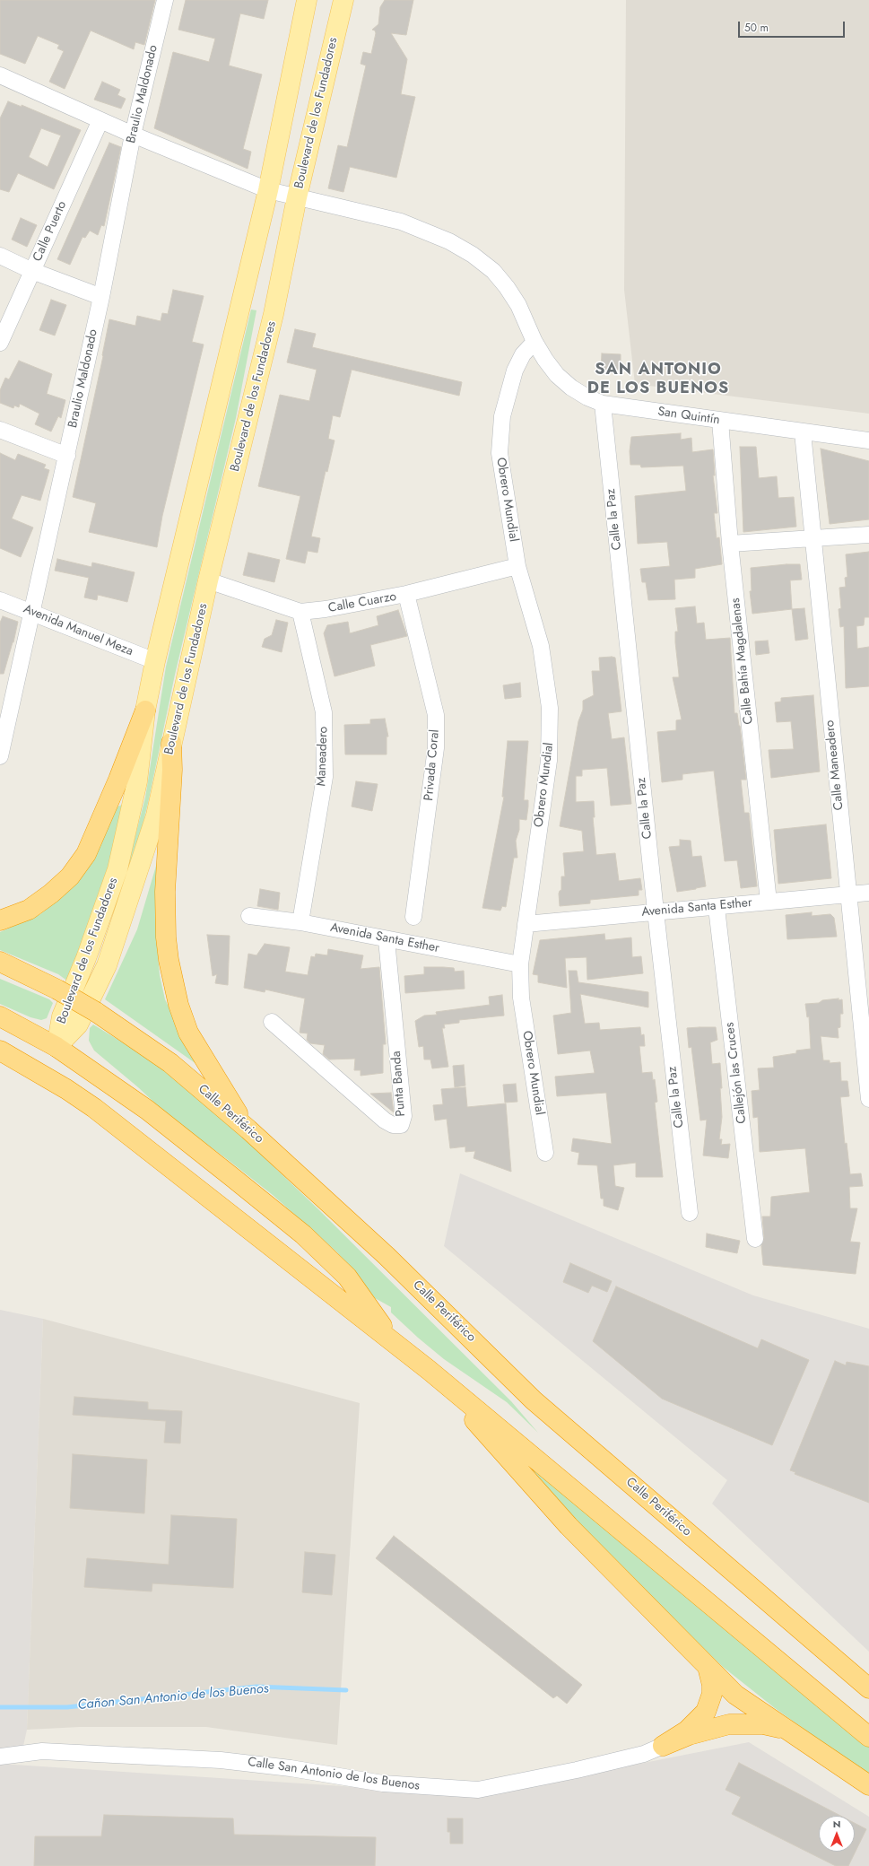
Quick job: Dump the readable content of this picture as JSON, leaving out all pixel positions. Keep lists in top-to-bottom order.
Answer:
{
  "streets": {
    "highway": ["Calle Periférico"],
    "main road": ["Boulevard de los Fundadores"],
    "street": [
      "Braulio Maldonado",
      "Calle Puerto",
      "San Quintín",
      "Obrero Mundial",
      "Calle la Paz",
      "Calle Cuarzo",
      "Avenida Manuel Meza",
      "Calle Bahía Magdalenas",
      "Maneadero",
      "Privada Coral",
      "Calle Maneadero",
      "Avenida Santa Esther",
      "Callejón las Cruces",
      "Punta Banda",
      "Calle San Antonio de los Buenos"
    ]
  },
  "crossings": [
    ["Braulio Maldonado", "San Quintín"],
    ["Braulio Maldonado", "Avenida Manuel Meza"],
    ["Boulevard de los Fundadores", "San Quintín"],
    ["Boulevard de los Fundadores", "Calle Cuarzo"],
    ["Boulevard de los Fundadores", "Avenida Manuel Meza"],
    ["Calle Puerto", "San Quintín"],
    ["San Quintín", "Obrero Mundial"],
    ["San Quintín", "Calle la Paz"],
    ["San Quintín", "Calle Bahía Magdalenas"],
    ["San Quintín", "Calle Maneadero"],
    ["Obrero Mundial", "Calle Cuarzo"],
    ["Obrero Mundial", "Avenida Santa Esther"],
    ["Calle la Paz", "Avenida Santa Esther"],
    ["Calle Cuarzo", "Maneadero"],
    ["Calle Cuarzo", "Privada Coral"],
    ["Calle Bahía Magdalenas", "Avenida Santa Esther"],
    ["Maneadero", "Avenida Santa Esther"],
    ["Calle Maneadero", "Avenida Santa Esther"],
    ["Avenida Santa Esther", "Callejón las Cruces"],
    ["Avenida Santa Esther", "Punta Banda"]
  ],
  "districts": ["SAN ANTONIO DE LOS BUENOS"],
  "water": ["Cañon San Antonio de los Buenos"],
  "scale_bar": "50 m",
  "north": "top"
}
